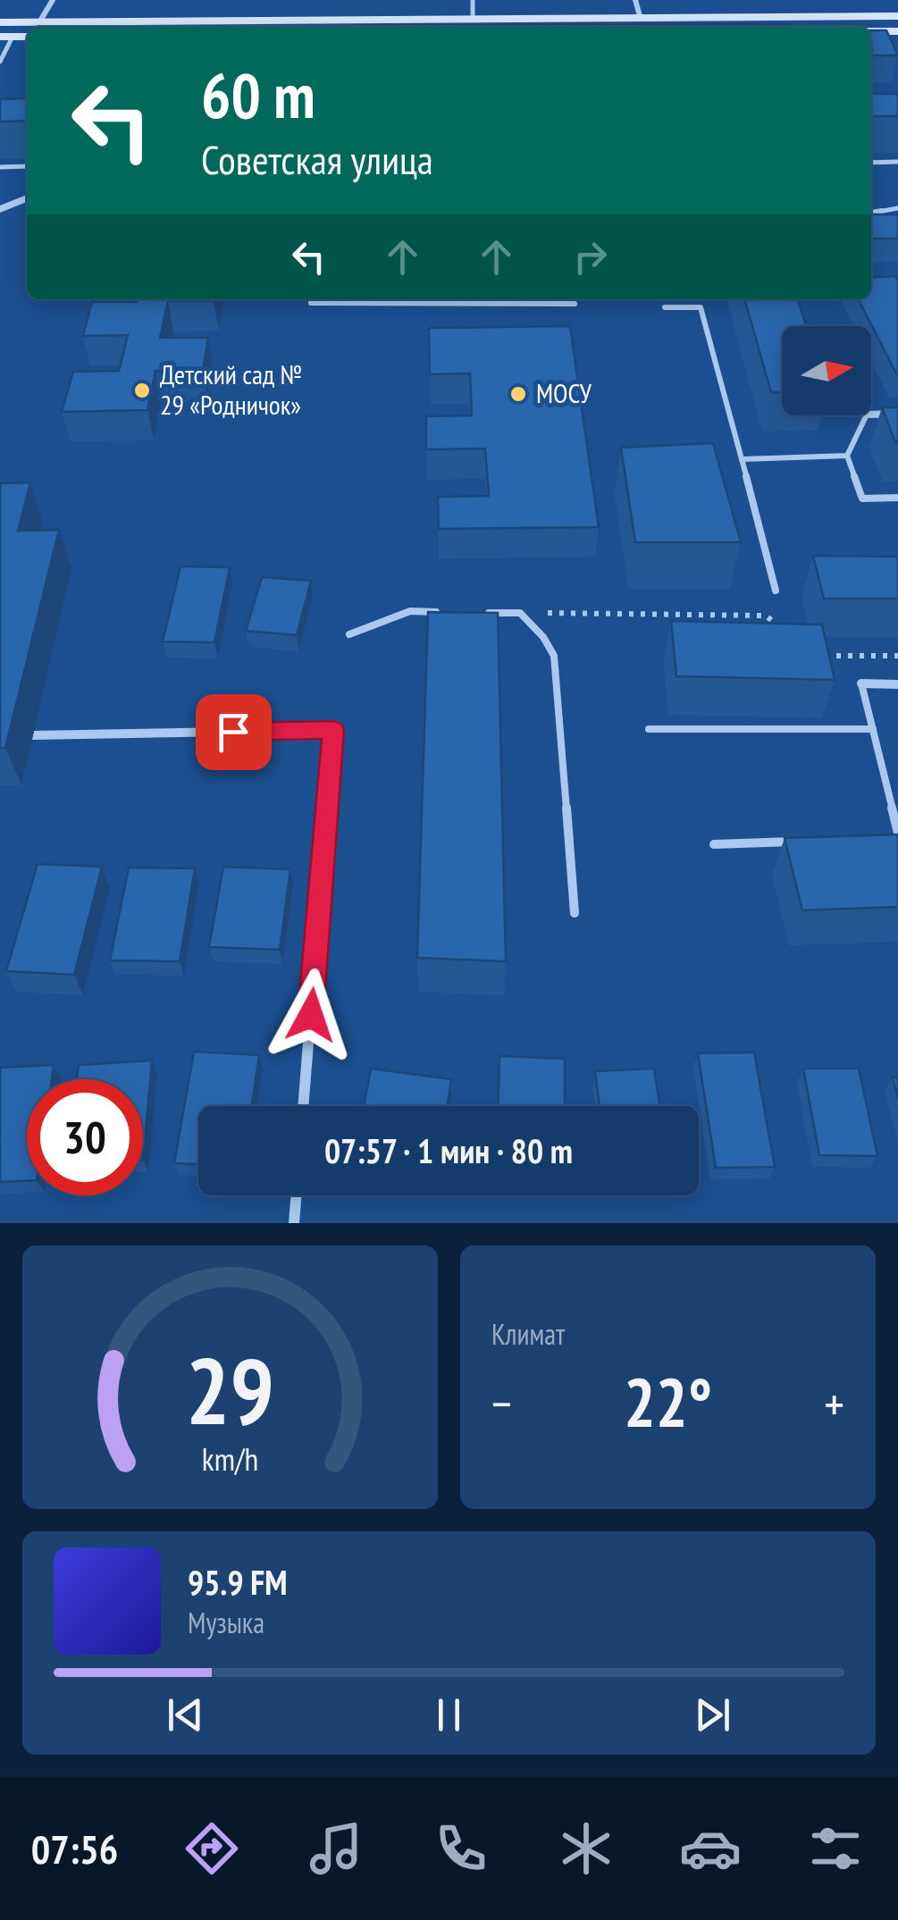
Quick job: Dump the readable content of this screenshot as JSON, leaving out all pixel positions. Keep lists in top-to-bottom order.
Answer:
{
  "places": ["Детский сад № 29 «Родничок»", "МОСУ"],
  "north": "right",
  "page": {
    "turn": ["60 m", "Советская улица"],
    "limit": "30",
    "trip": "07:57 · 1 мин · 80 m",
    "tile": "Климат",
    "heat": ["−", "22°", "+"],
    "song": ["95.9 FM", "Музыка"],
    "tabs": "07:56",
    "gauge": ["29", "km/h"]
  }
}
